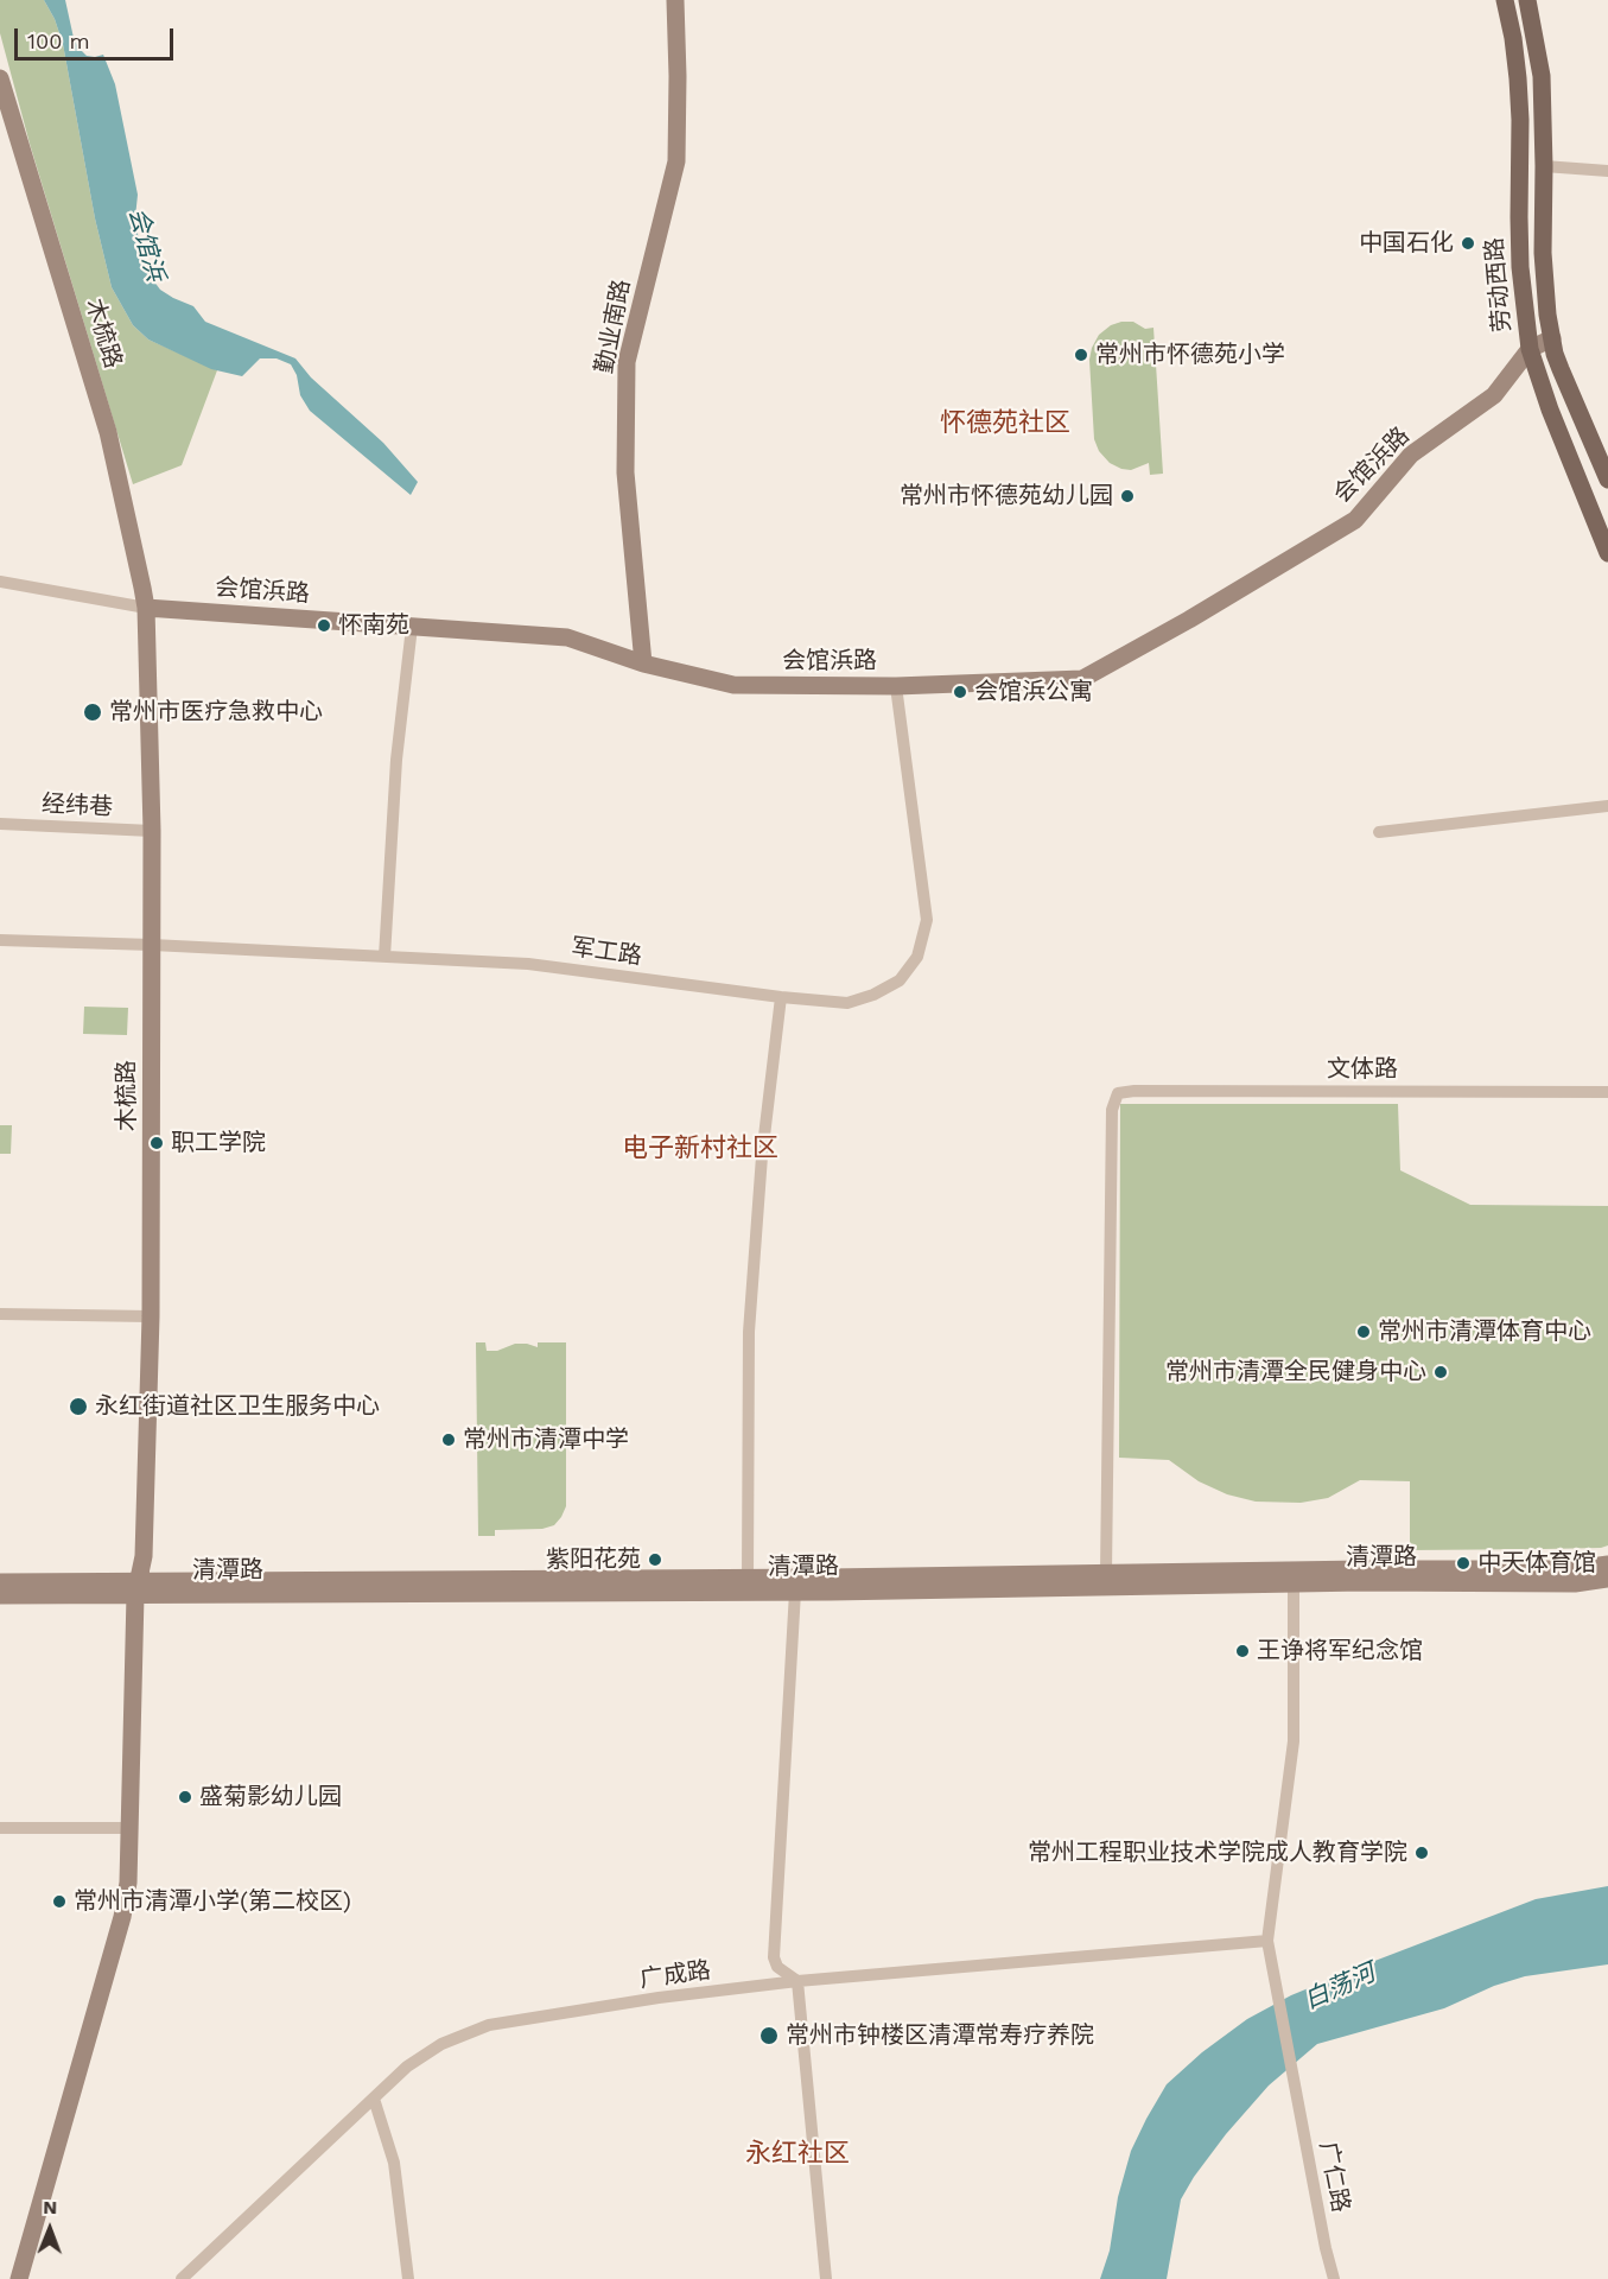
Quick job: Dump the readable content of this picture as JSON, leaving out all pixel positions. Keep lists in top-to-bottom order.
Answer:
{
  "streets": {
    "main road": ["劳动西路"],
    "street": [
      "勤业南路",
      "木梳路",
      "会馆浜路",
      "经纬巷",
      "军工路",
      "文体路",
      "清潭路",
      "广成路",
      "广仁路"
    ]
  },
  "crossings": [
    ["劳动西路", "会馆浜路"],
    ["勤业南路", "会馆浜路"],
    ["木梳路", "会馆浜路"],
    ["木梳路", "经纬巷"],
    ["木梳路", "军工路"],
    ["木梳路", "清潭路"],
    ["会馆浜路", "军工路"],
    ["文体路", "清潭路"],
    ["清潭路", "广仁路"],
    ["广成路", "广仁路"]
  ],
  "districts": ["怀德苑社区", "电子新村社区", "永红社区"],
  "water": ["会馆浜", "白荡河"],
  "places": [
    "中国石化",
    "常州市怀德苑小学",
    "常州市怀德苑幼儿园",
    "怀南苑",
    "会馆浜公寓",
    "常州市医疗急救中心",
    "职工学院",
    "常州市清潭体育中心",
    "常州市清潭全民健身中心",
    "永红街道社区卫生服务中心",
    "常州市清潭中学",
    "紫阳花苑",
    "中天体育馆",
    "王诤将军纪念馆",
    "盛菊影幼儿园",
    "常州工程职业技术学院成人教育学院",
    "常州市清潭小学(第二校区)",
    "常州市钟楼区清潭常寿疗养院"
  ],
  "scale_bar": "100 m",
  "north": "top"
}
